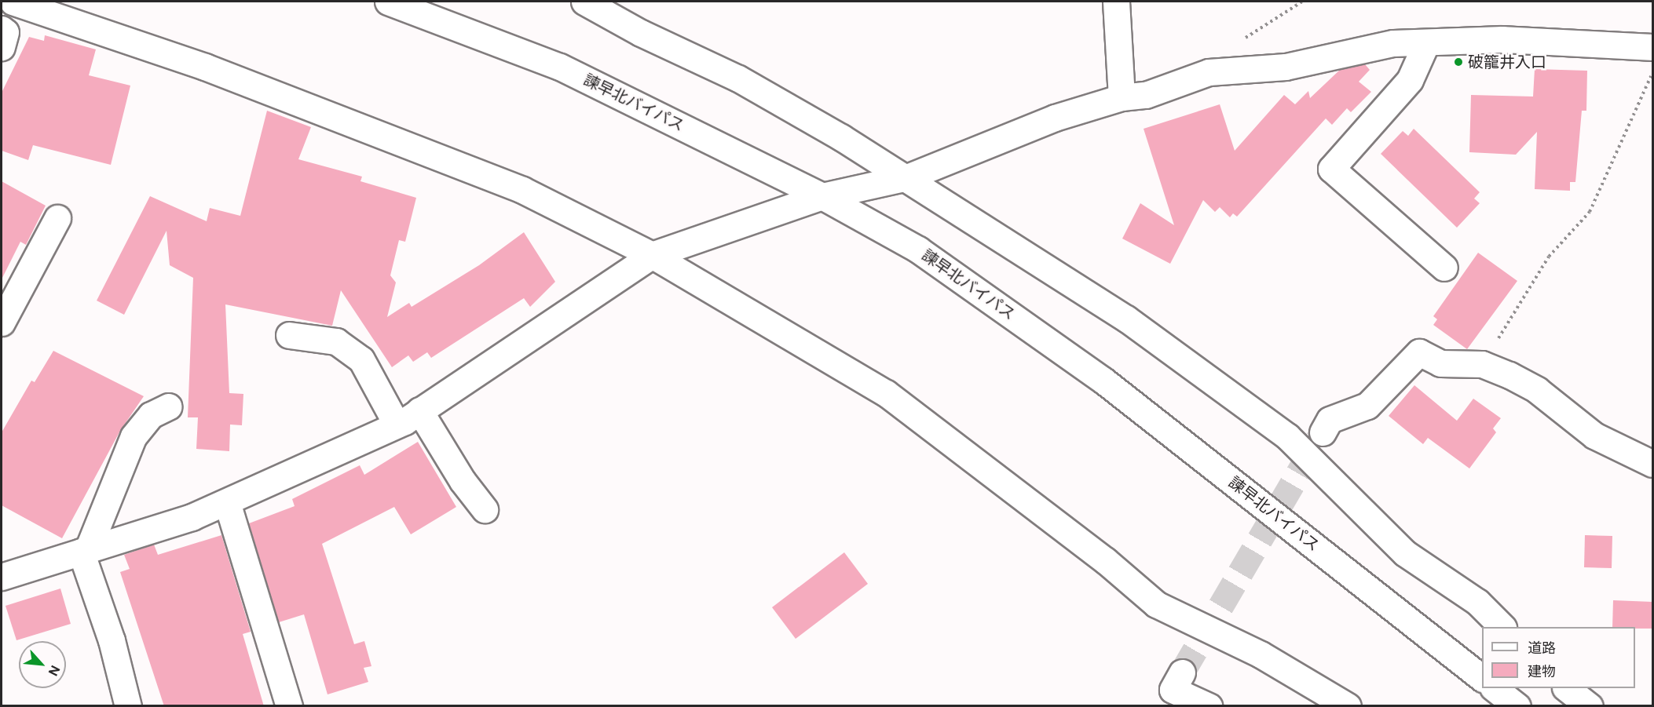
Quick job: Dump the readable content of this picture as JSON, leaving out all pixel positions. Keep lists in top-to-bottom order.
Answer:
{
  "streets": {
    "main road": ["諫早北バイパス"]
  },
  "places": ["破籠井入口"],
  "legend": ["道路", "建物"],
  "north": "bottom right"
}
